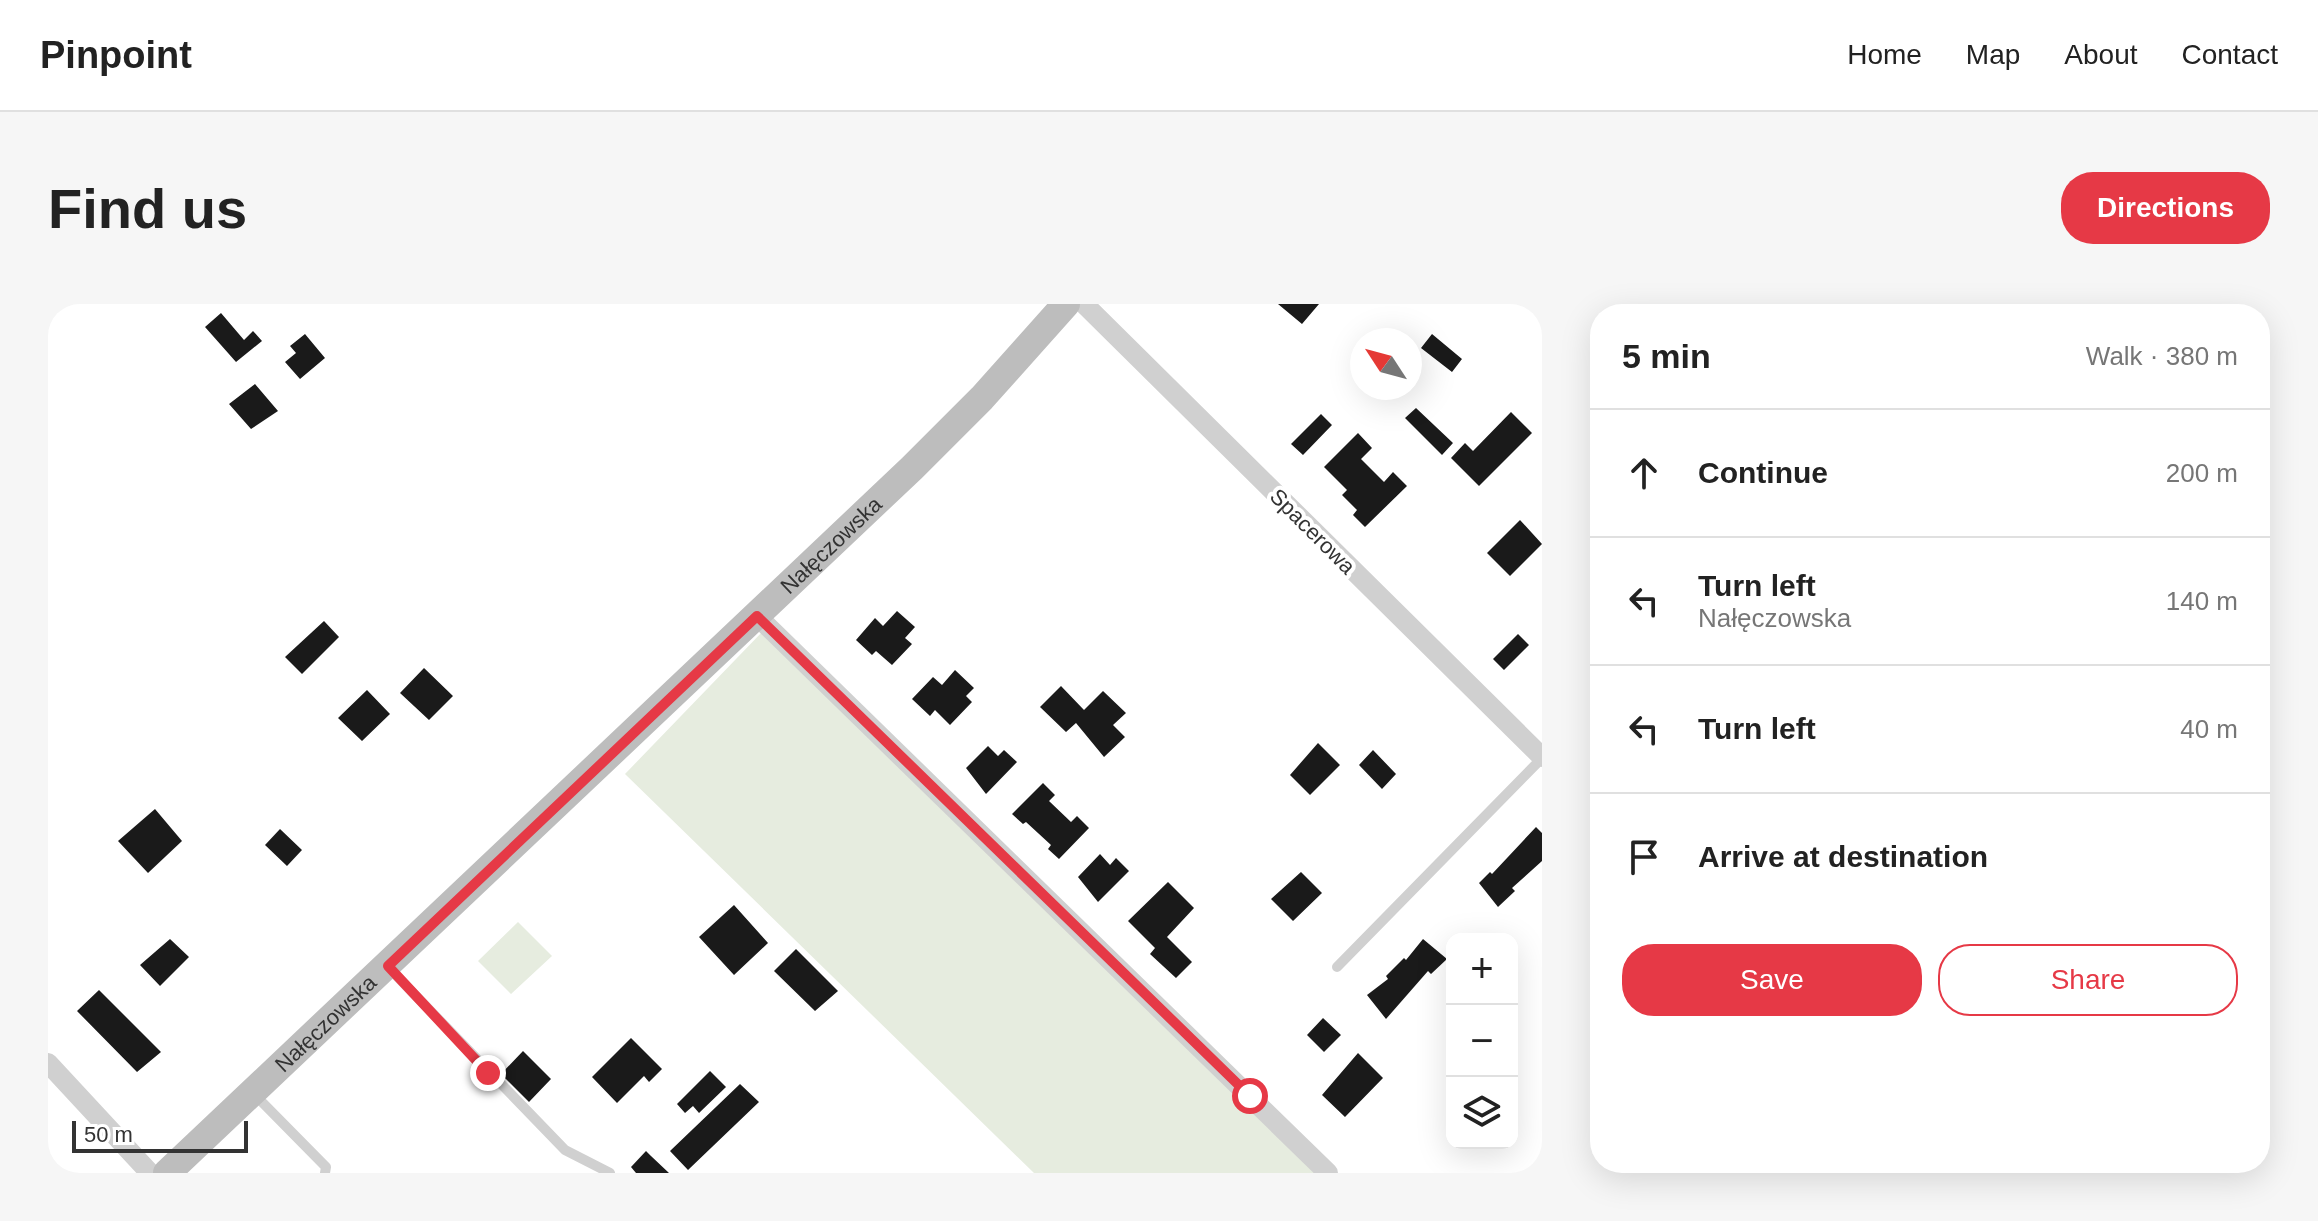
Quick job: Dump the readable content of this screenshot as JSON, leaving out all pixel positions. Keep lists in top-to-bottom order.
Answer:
{
  "streets": {
    "main road": ["Nałęczowska"],
    "street": ["Spacerowa"]
  },
  "scale_bar": "50 m",
  "north": "top left",
  "page": {
    "header": "Pinpoint",
    "nav": [
      "Home",
      "Map",
      "About",
      "Contact"
    ],
    "buttons": [
      "Directions",
      ["Save", "Share"]
    ],
    "title": "Find us",
    "heading": ["5 min", "Walk · 380 m"],
    "list": [
      ["Continue", "200 m"],
      ["Turn left", "Nałęczowska", "140 m"],
      ["Turn left", "40 m"],
      "Arrive at destination"
    ],
    "map_buttons": ["+", "−"],
    "scale": "50 m"
  }
}
